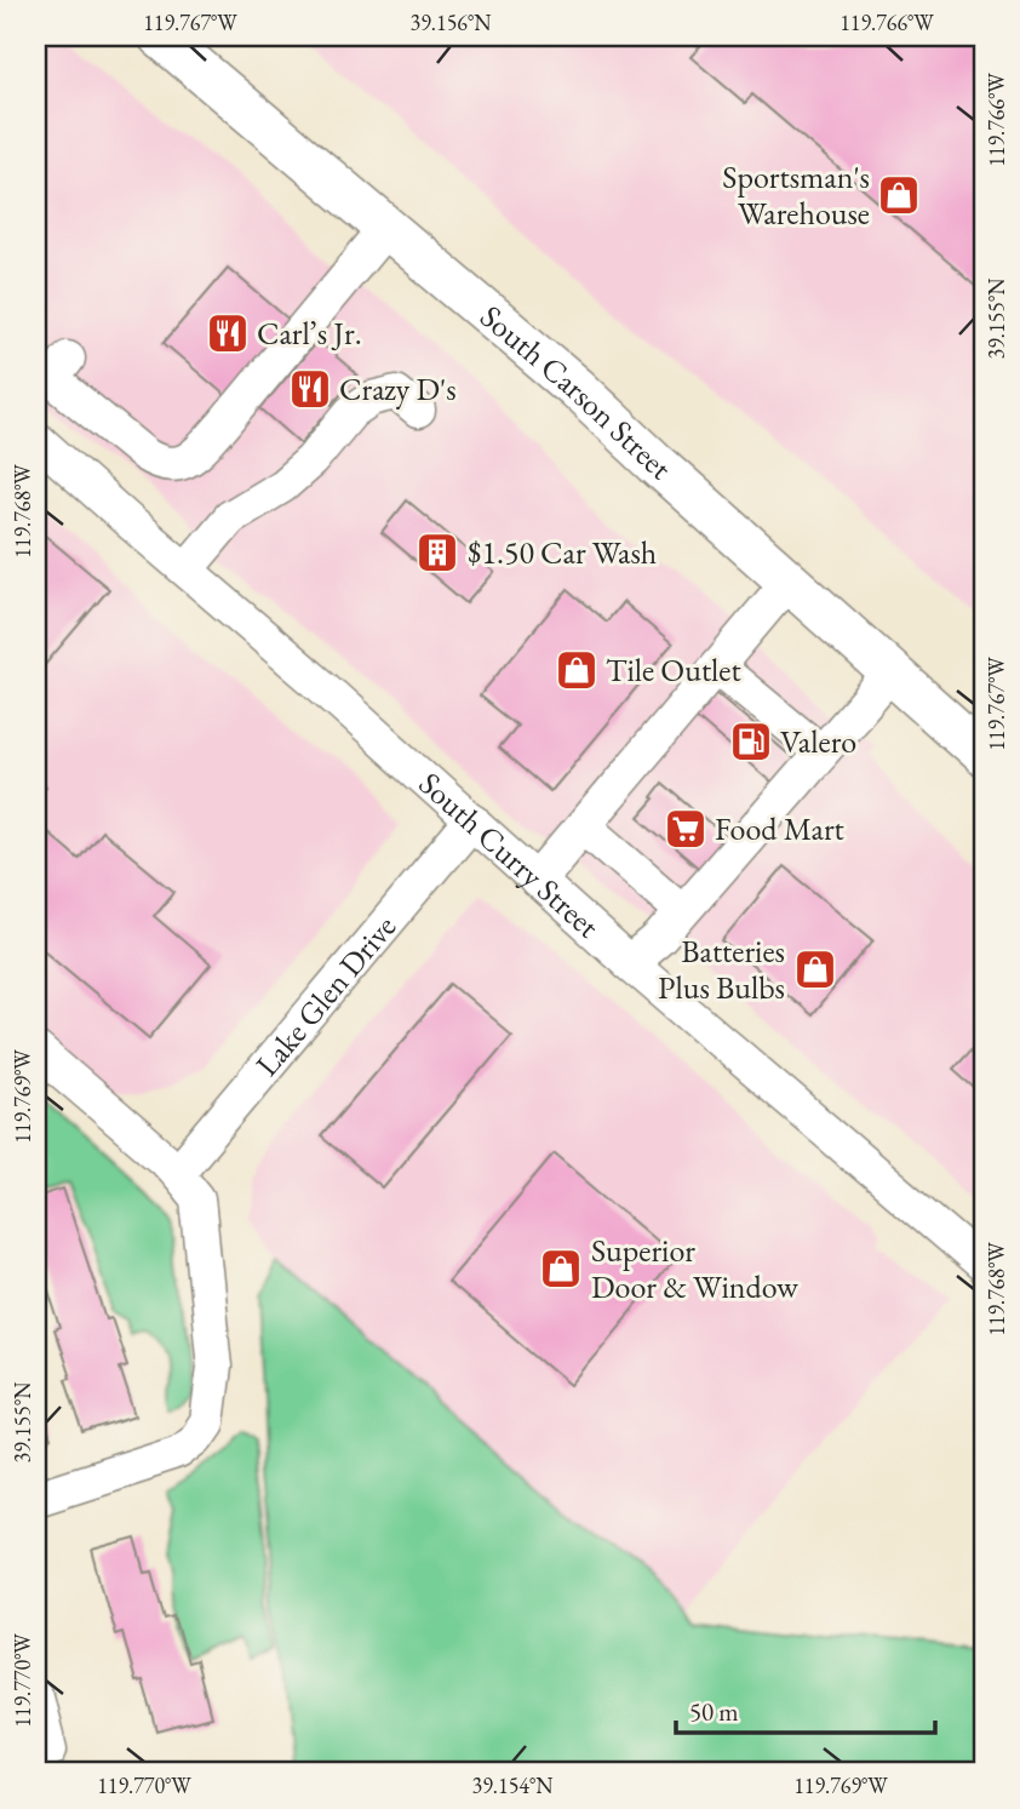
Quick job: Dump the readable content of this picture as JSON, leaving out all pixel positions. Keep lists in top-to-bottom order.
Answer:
{
  "streets": {
    "main road": ["South Carson Street"],
    "street": ["South Curry Street", "Lake Glen Drive"]
  },
  "crossings": [
    ["South Curry Street", "Lake Glen Drive"]
  ],
  "places": {
    "shop": [
      "Sportsman's Warehouse",
      "Tile Outlet",
      "Batteries Plus Bulbs",
      "Superior Door & Window"
    ],
    "restaurant": ["Carl’s Jr.", "Crazy D's"],
    "building": ["$1.50 Car Wash"],
    "fuel station": ["Valero"],
    "supermarket": ["Food Mart"]
  },
  "scale_bar": "50 m",
  "coordinates": [
    "119.767°W",
    "39.156°N",
    "119.766°W",
    "39.155°N",
    "119.768°W",
    "119.769°W",
    "119.770°W",
    "39.154°N"
  ]
}
